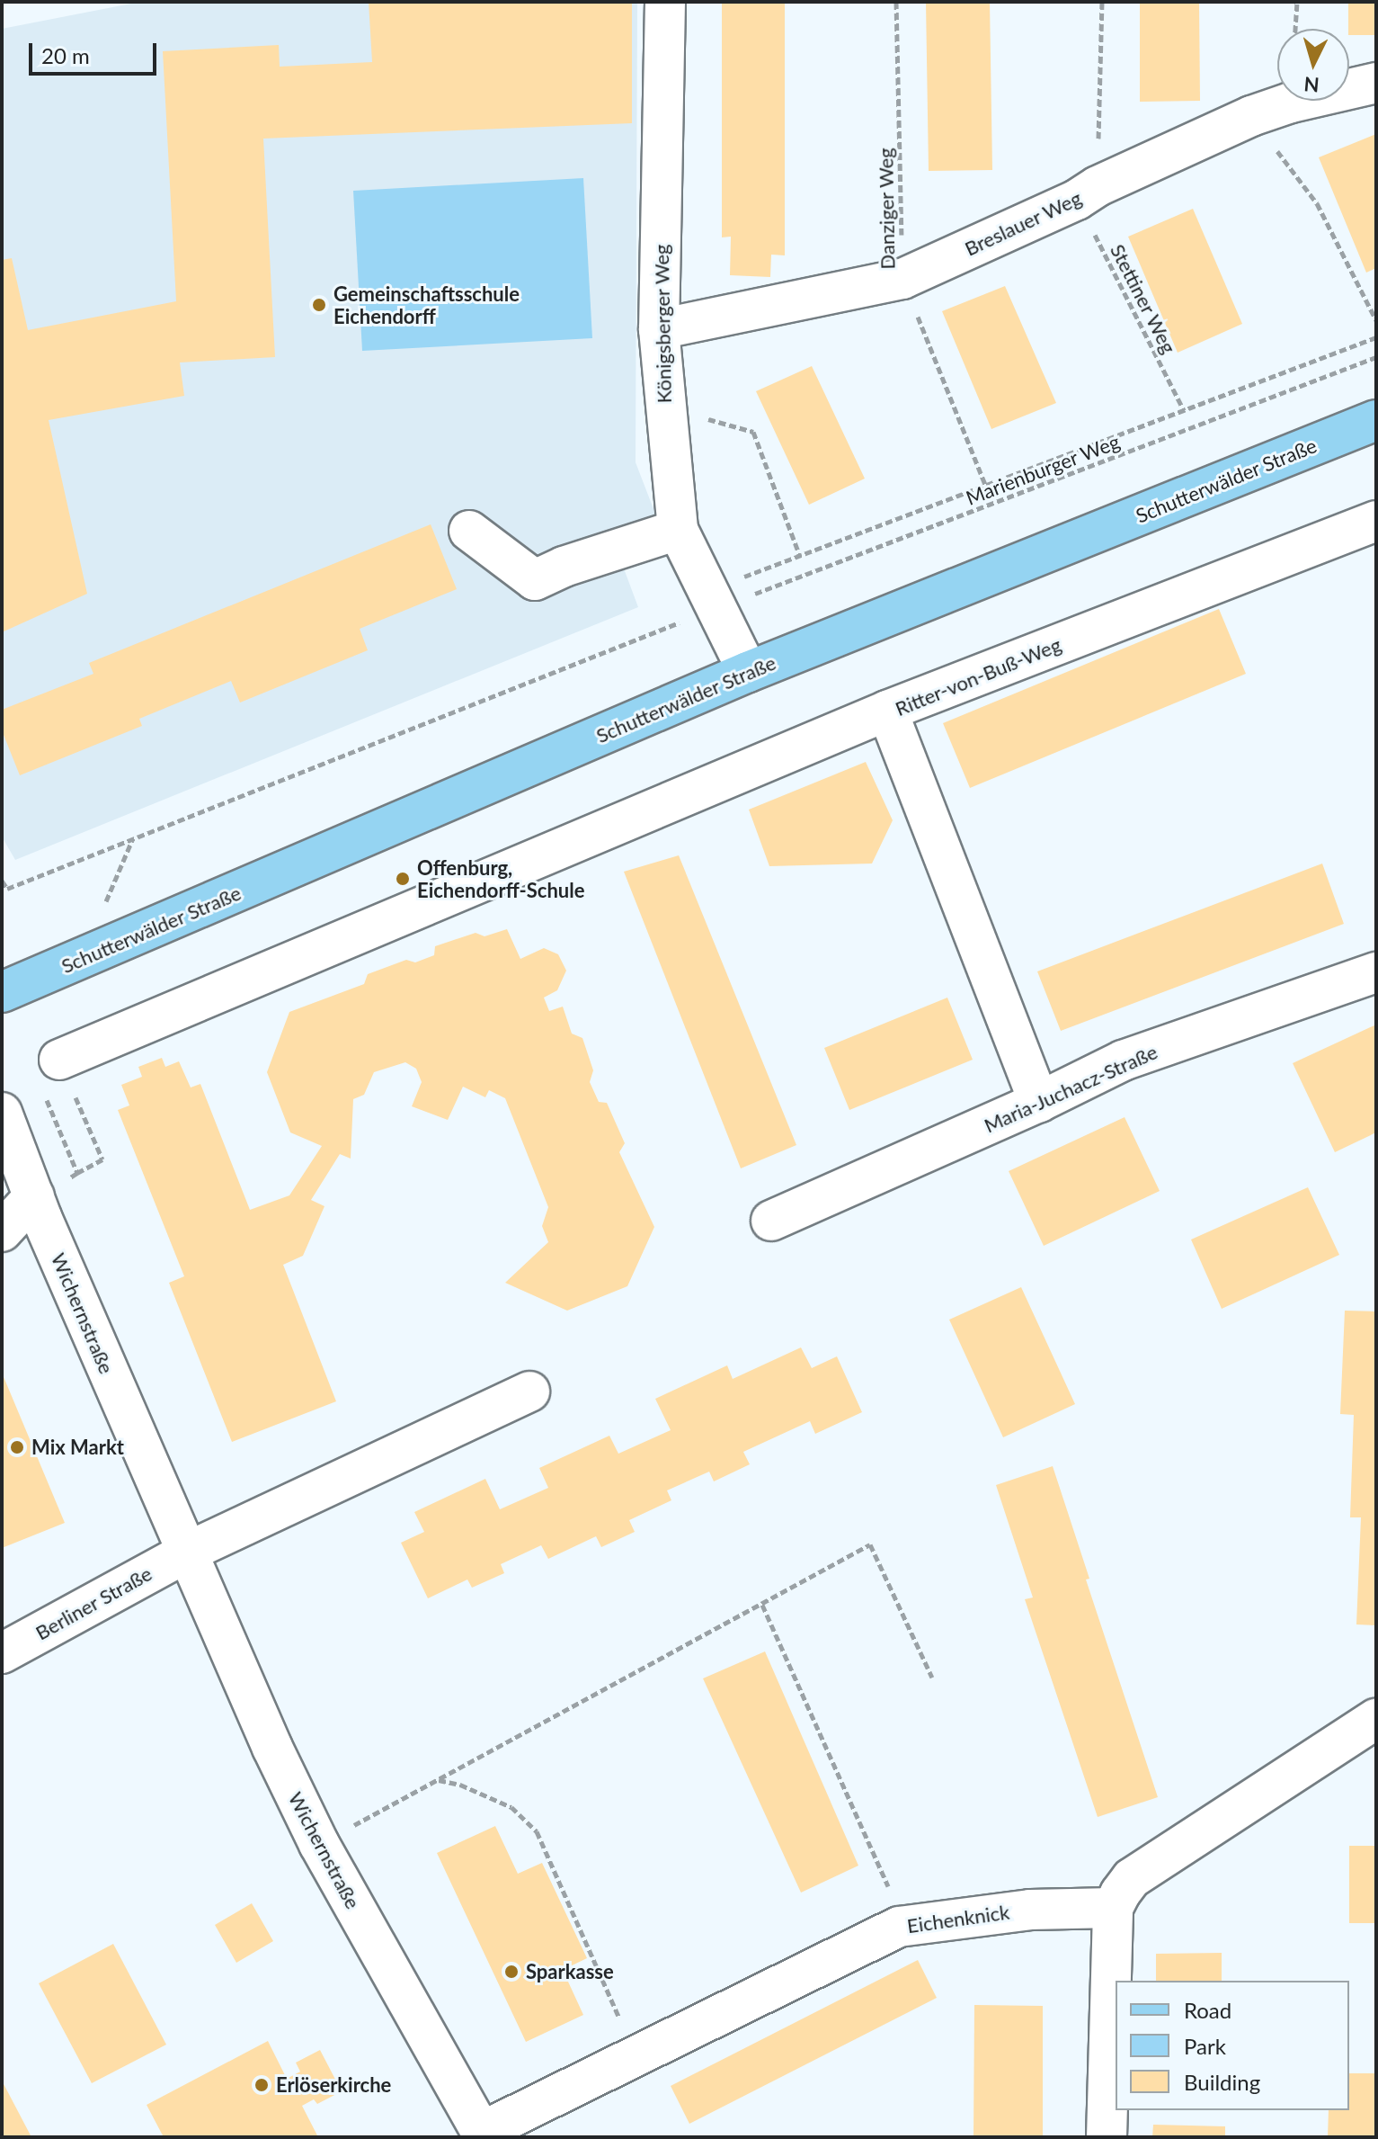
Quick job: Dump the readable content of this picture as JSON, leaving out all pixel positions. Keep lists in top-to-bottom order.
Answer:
{
  "streets": {
    "main road": ["Schutterwälder Straße"],
    "street": [
      "Breslauer Weg",
      "Königsberger Weg",
      "Ritter-von-Buß-Weg",
      "Maria-Juchacz-Straße",
      "Wichernstraße",
      "Berliner Straße",
      "Eichenknick"
    ],
    "path": ["Danziger Weg", "Stettiner Weg", "Marienburger Weg"]
  },
  "crossings": [
    ["Danziger Weg", "Breslauer Weg"],
    ["Breslauer Weg", "Stettiner Weg"],
    ["Breslauer Weg", "Königsberger Weg"],
    ["Königsberger Weg", "Marienburger Weg"],
    ["Königsberger Weg", "Schutterwälder Straße"],
    ["Ritter-von-Buß-Weg", "Maria-Juchacz-Straße"],
    ["Wichernstraße", "Berliner Straße"],
    ["Wichernstraße", "Eichenknick"]
  ],
  "places": [
    "Gemeinschaftsschule Eichendorff",
    "Offenburg, Eichendorff-Schule",
    "Mix Markt",
    "Sparkasse",
    "Erlöserkirche"
  ],
  "legend": ["Road", "Park", "Building"],
  "scale_bar": "20 m",
  "north": "bottom"
}
